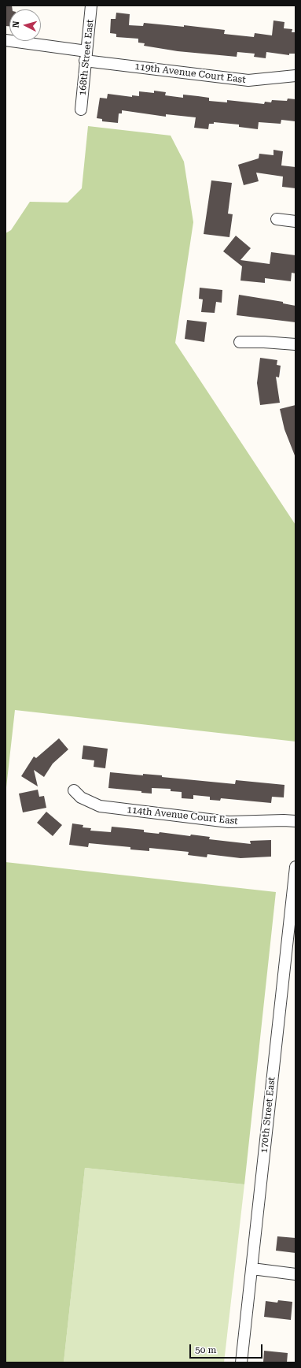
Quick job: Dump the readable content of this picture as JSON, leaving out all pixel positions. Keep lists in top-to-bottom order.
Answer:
{
  "streets": {
    "street": [
      "168th Street East",
      "119th Avenue Court East",
      "114th Avenue Court East",
      "170th Street East"
    ]
  },
  "crossings": [
    ["168th Street East", "119th Avenue Court East"]
  ],
  "scale_bar": "50 m",
  "north": "left"
}
